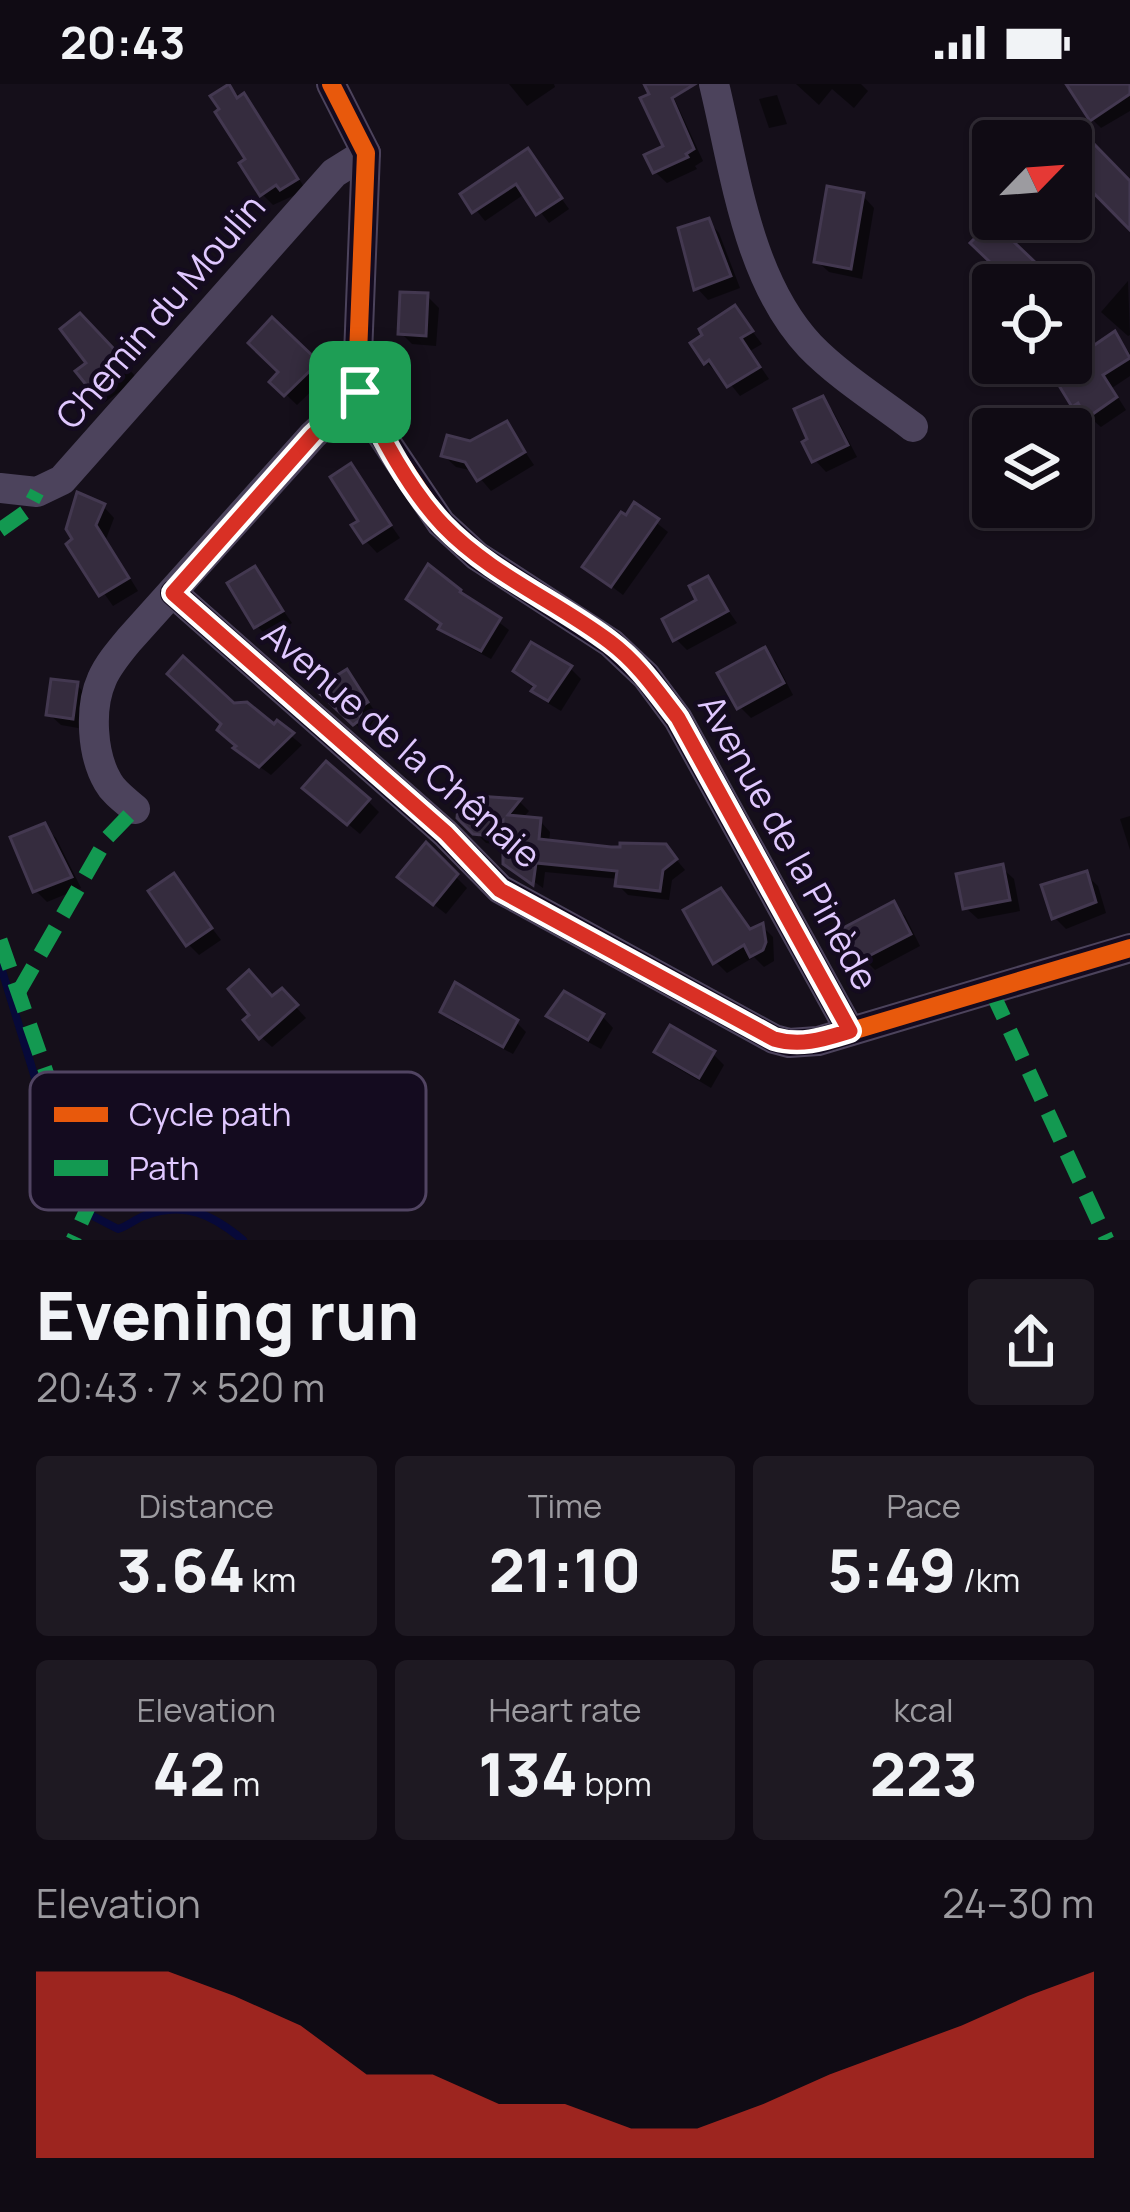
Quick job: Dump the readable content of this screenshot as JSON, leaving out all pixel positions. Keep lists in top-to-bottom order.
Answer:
{
  "streets": {
    "street": ["Chemin du Moulin", "Avenue de la Chênaie", "Avenue de la Pinède"]
  },
  "crossings": [
    ["Avenue de la Chênaie", "Avenue de la Pinède"]
  ],
  "legend": ["Cycle path", "Path"],
  "north": "top right",
  "page": {
    "status": "20:43",
    "heading": ["Evening run", "20:43 · 7 × 520 m"],
    "stats": [
      ["Distance", "3.64 km"],
      ["Time", "21:10"],
      ["Pace", "5:49 /km"],
      ["Elevation", "42 m"],
      ["Heart rate", "134 bpm"],
      ["kcal", "223"]
    ],
    "chart": ["Elevation", "24–30 m"]
  }
}
